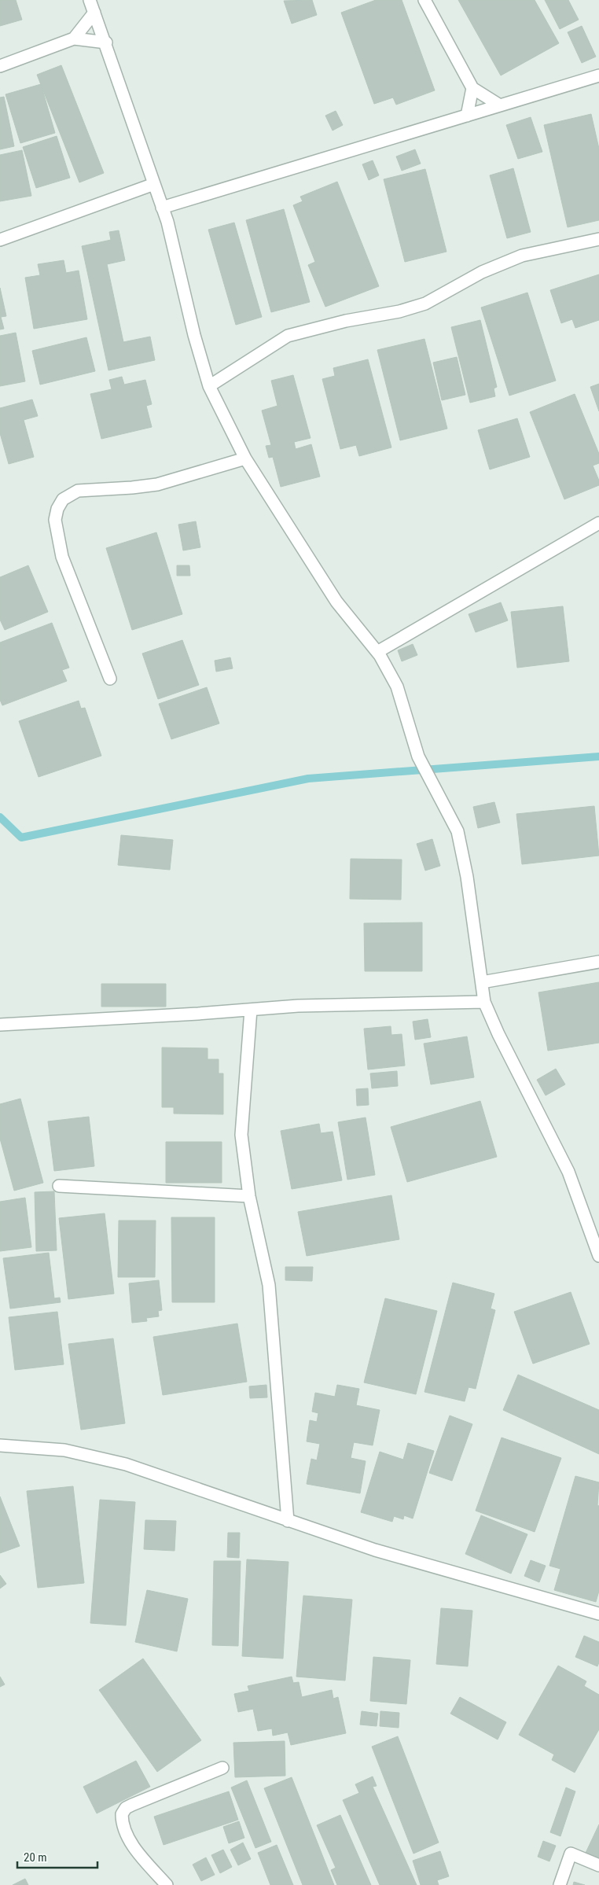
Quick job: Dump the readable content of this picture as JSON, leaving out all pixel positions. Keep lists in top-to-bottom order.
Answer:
{
  "scale_bar": "20 m"
}
